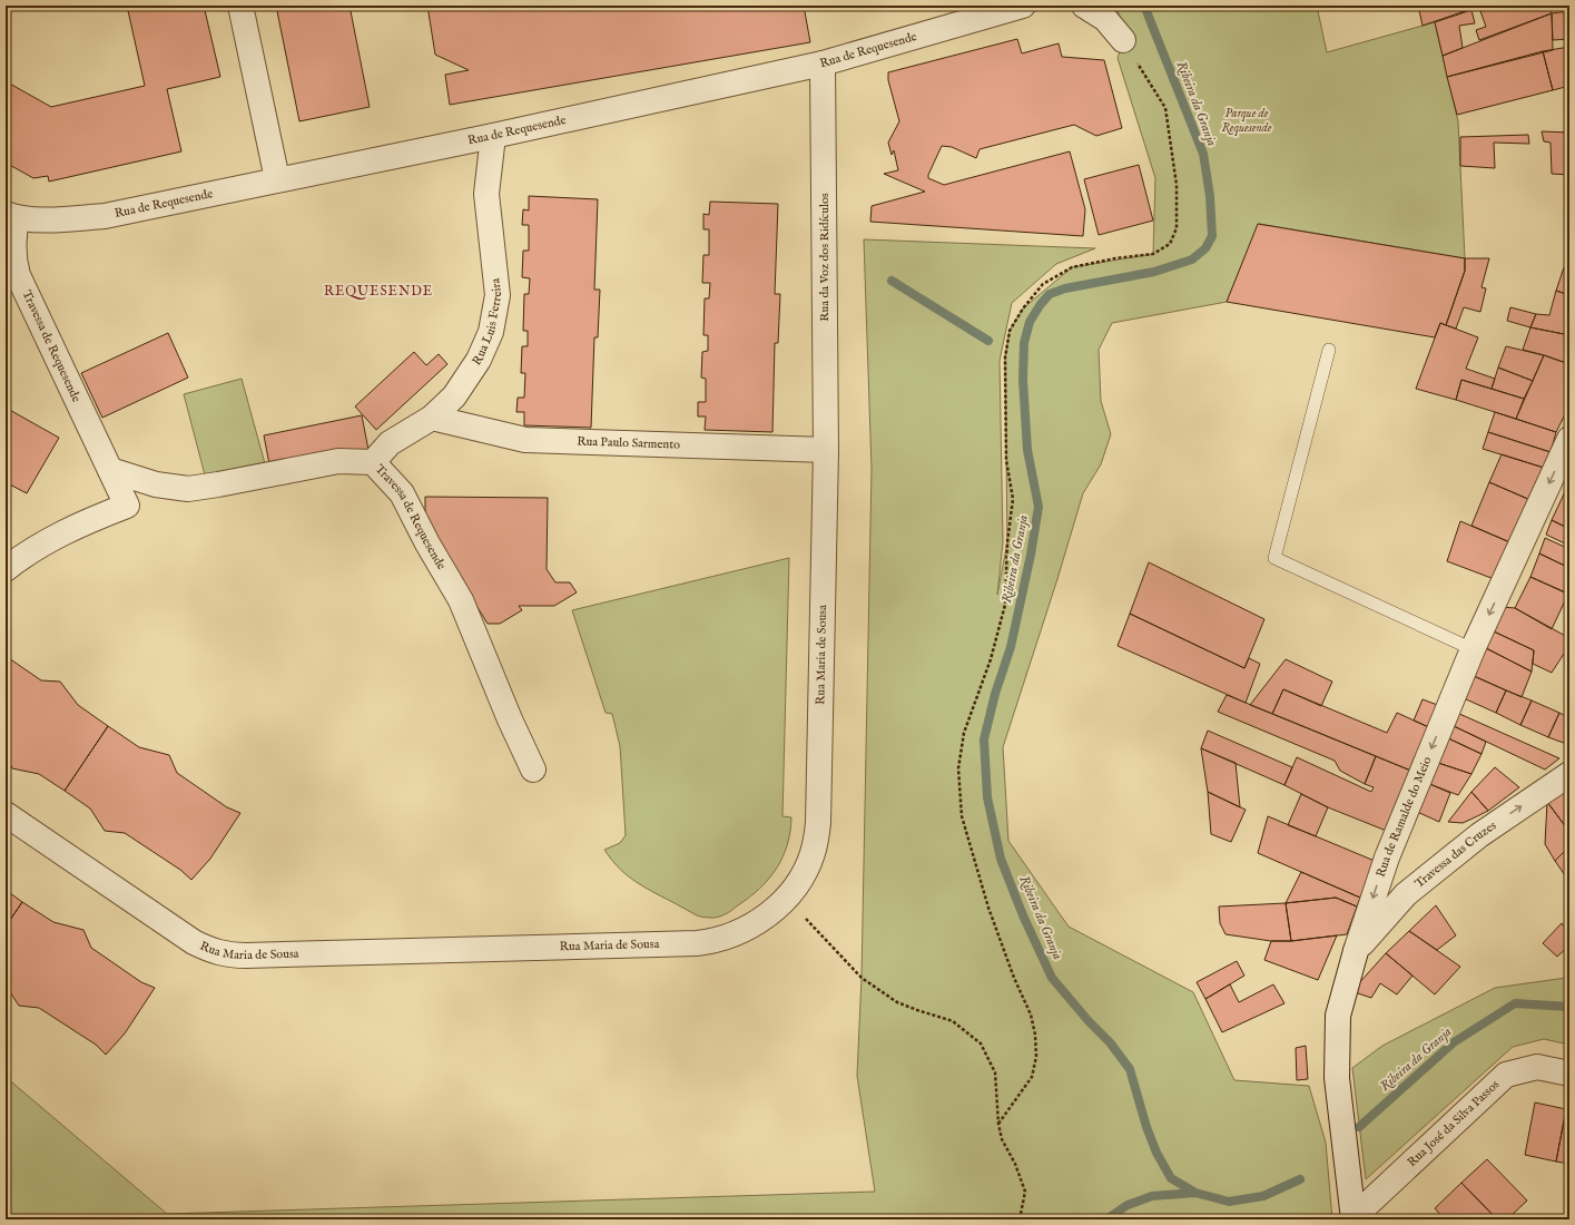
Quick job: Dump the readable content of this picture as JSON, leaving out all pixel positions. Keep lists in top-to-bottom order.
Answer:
{
  "streets": {
    "street": [
      "Rua de Requesende",
      "Rua da Voz dos Ridículos",
      "Rua Luis Ferreira",
      "Travessa de Requesende",
      "Rua Paulo Sarmento",
      "Rua Maria de Sousa",
      "Rua de Ramalde do Meio",
      "Travessa das Cruzes",
      "Rua José da Silva Passos"
    ]
  },
  "crossings": [
    ["Rua de Requesende", "Rua da Voz dos Ridículos"],
    ["Rua de Requesende", "Rua Luis Ferreira"],
    ["Rua de Requesende", "Travessa de Requesende"],
    ["Rua da Voz dos Ridículos", "Rua Paulo Sarmento"],
    ["Rua da Voz dos Ridículos", "Rua Maria de Sousa"],
    ["Rua Luis Ferreira", "Travessa de Requesende"],
    ["Rua Luis Ferreira", "Rua Paulo Sarmento"],
    ["Rua Paulo Sarmento", "Rua Maria de Sousa"],
    ["Rua de Ramalde do Meio", "Travessa das Cruzes"],
    ["Rua de Ramalde do Meio", "Rua José da Silva Passos"]
  ],
  "one_way": ["Rua de Ramalde do Meio", "Travessa das Cruzes"],
  "districts": ["REQUESENDE"],
  "water": ["Ribeira da Granja"],
  "parks": ["Parque de Requesende"]
}
